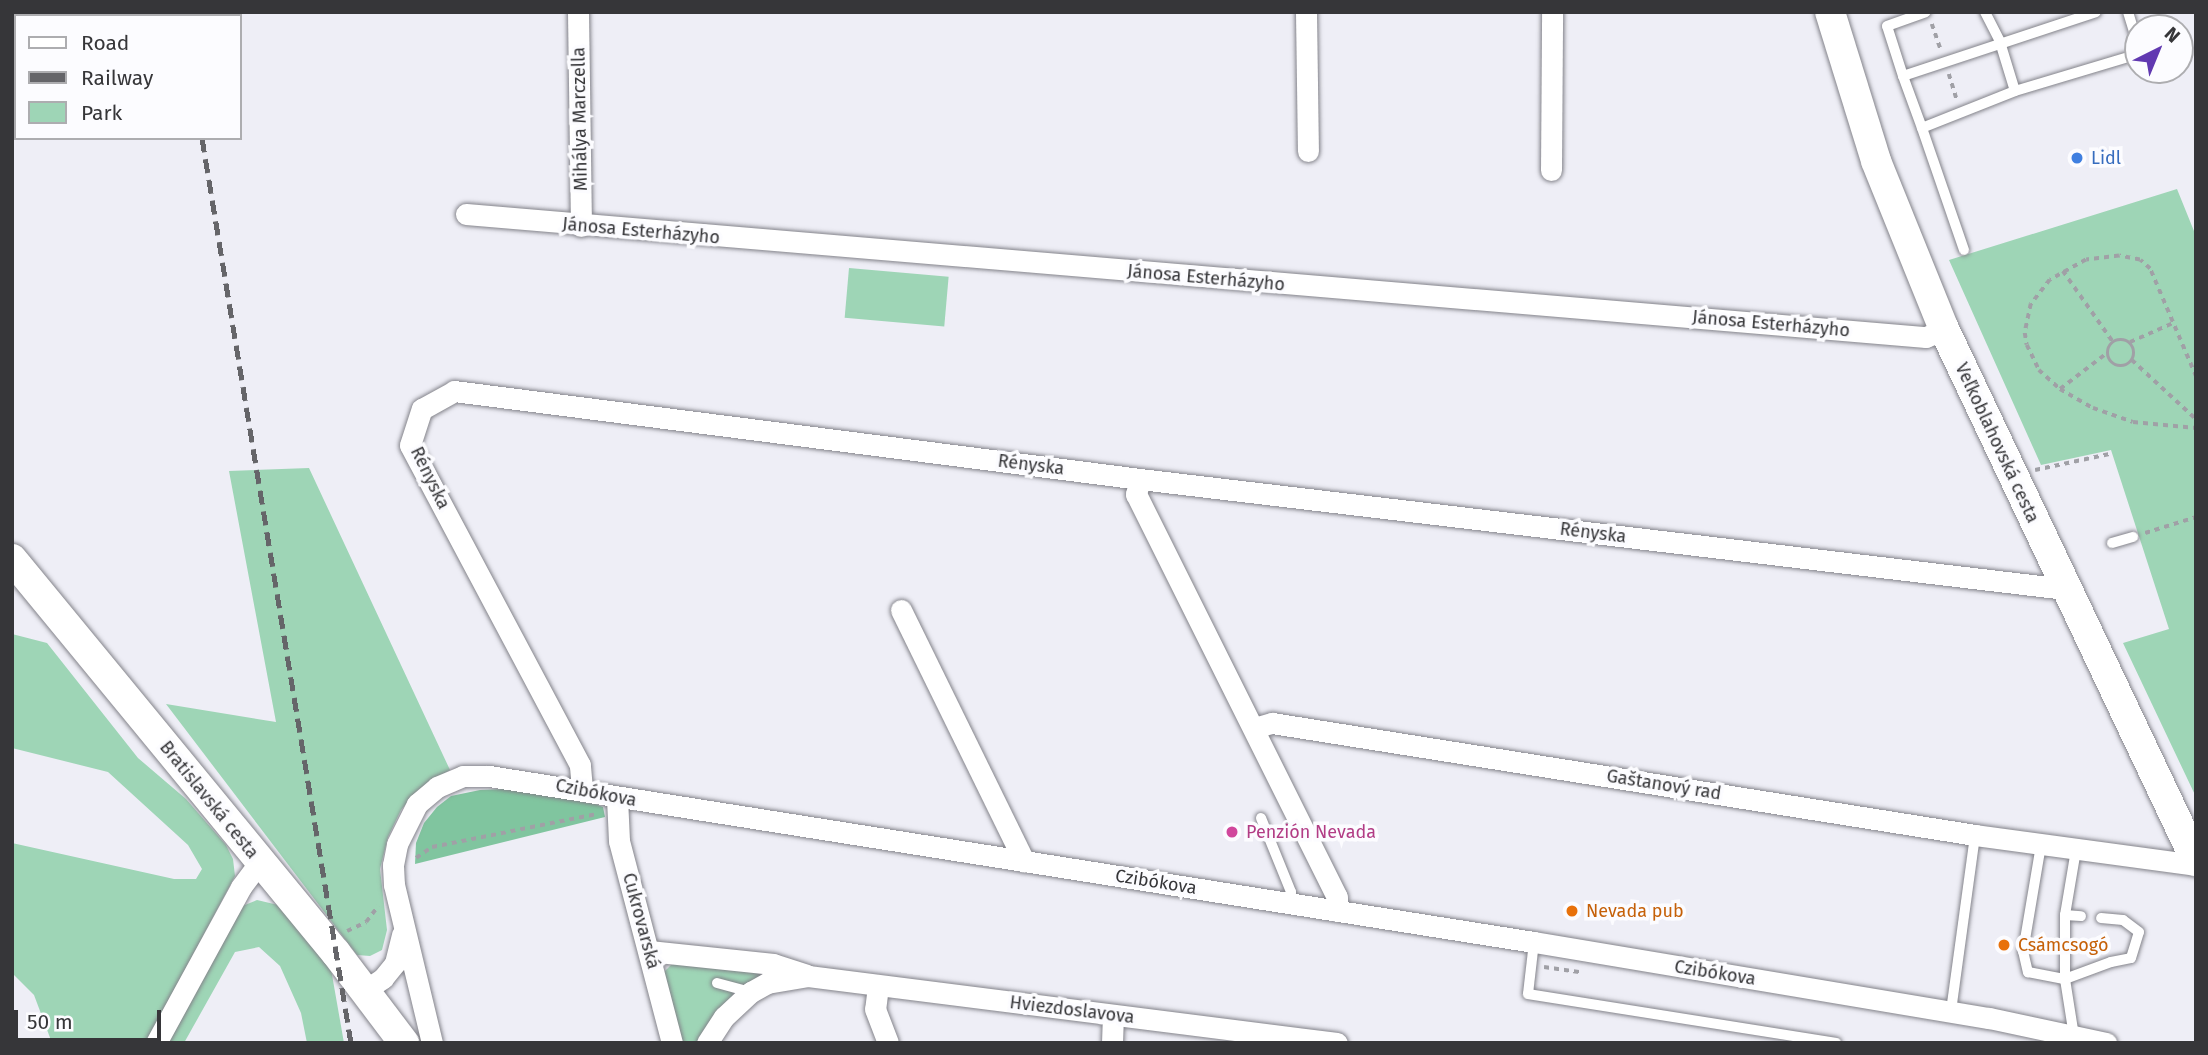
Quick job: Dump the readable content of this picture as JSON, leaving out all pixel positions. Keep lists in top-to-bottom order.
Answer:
{
  "streets": {
    "main road": ["Veľkoblahovská cesta", "Bratislavská cesta"],
    "street": [
      "Mihálya Marczella",
      "Jánosa Esterházyho",
      "Rényska",
      "Gaštanový rad",
      "Czibókova",
      "Cukrovarská",
      "Hviezdoslavova"
    ]
  },
  "crossings": [
    ["Mihálya Marczella", "Jánosa Esterházyho"],
    ["Jánosa Esterházyho", "Veľkoblahovská cesta"],
    ["Veľkoblahovská cesta", "Rényska"],
    ["Veľkoblahovská cesta", "Gaštanový rad"],
    ["Rényska", "Czibókova"],
    ["Czibókova", "Bratislavská cesta"],
    ["Czibókova", "Cukrovarská"],
    ["Cukrovarská", "Hviezdoslavova"]
  ],
  "places": [
    "Lidl",
    "Penzión Nevada",
    "Nevada pub",
    "Csámcsogó"
  ],
  "legend": ["Road", "Railway", "Park"],
  "scale_bar": "50 m",
  "north": "top right"
}
